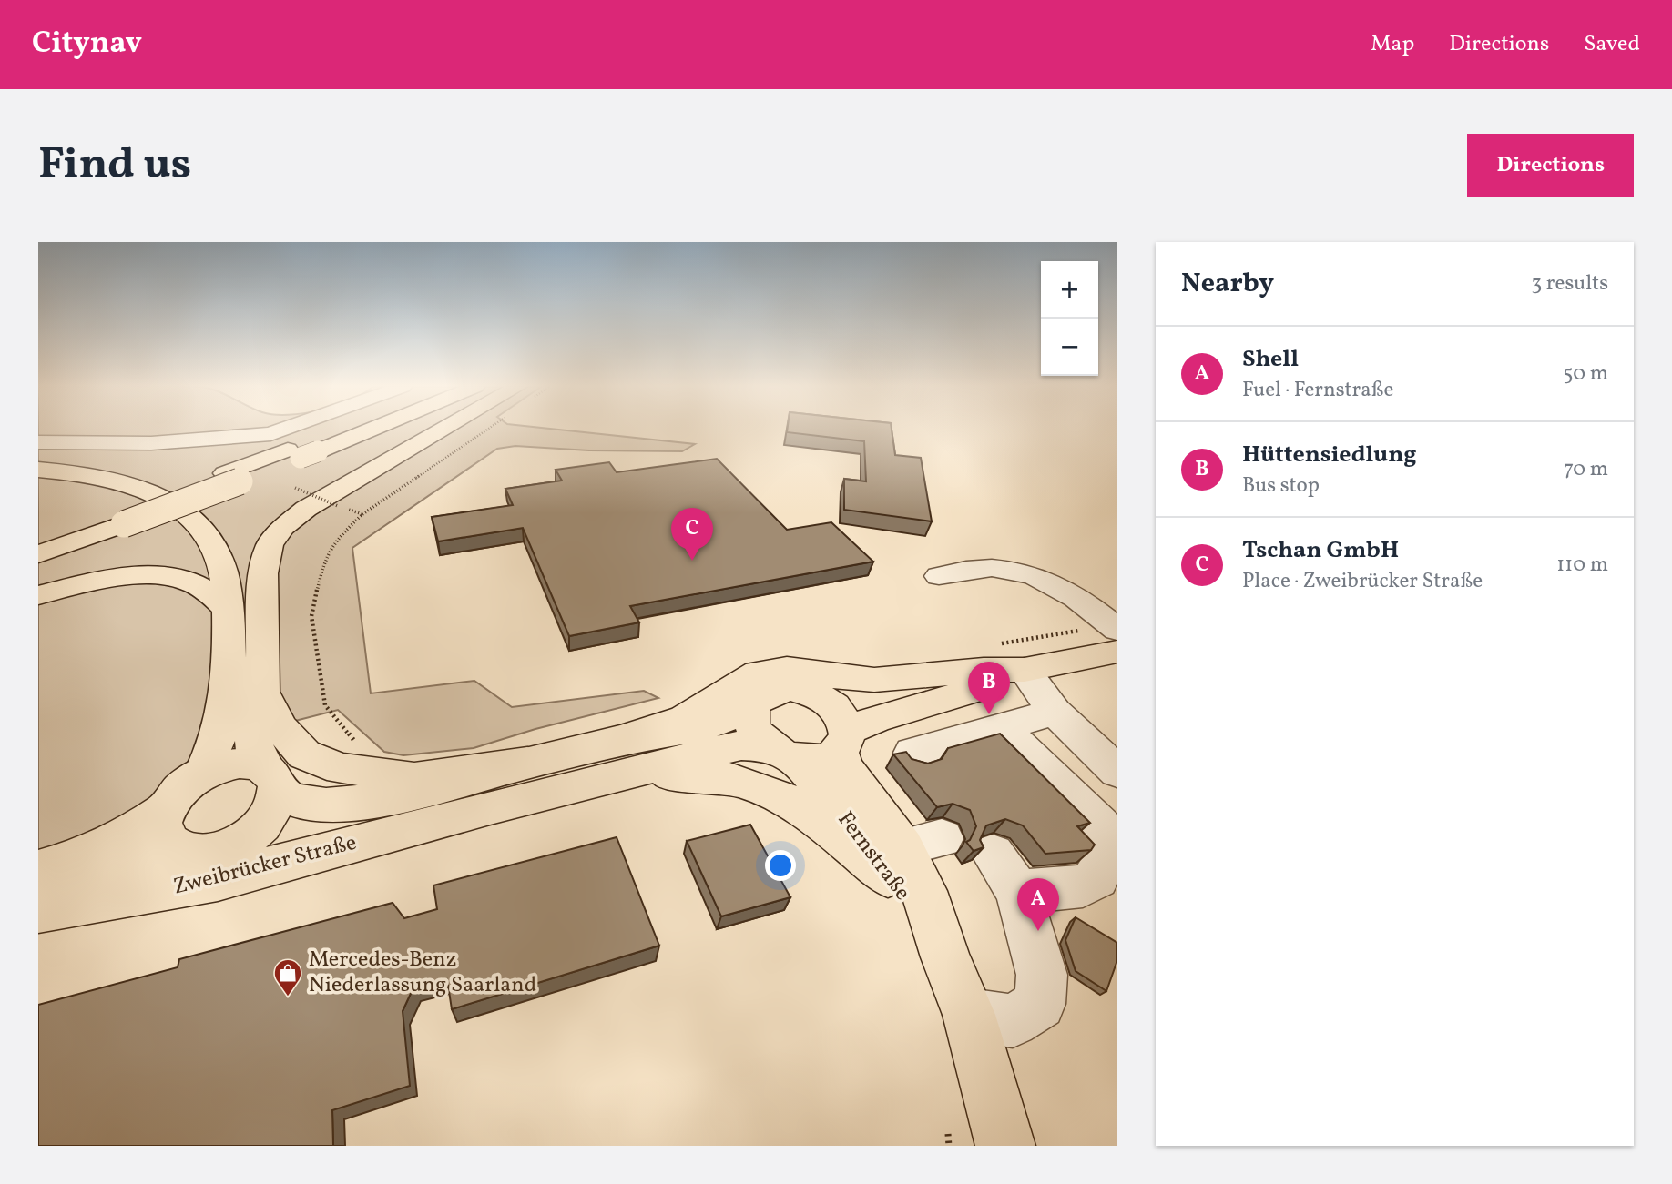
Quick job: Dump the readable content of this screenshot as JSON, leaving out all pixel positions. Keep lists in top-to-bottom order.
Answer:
{
  "streets": {
    "main road": ["Fernstraße", "Zweibrücker Straße"]
  },
  "crossings": [
    ["Fernstraße", "Zweibrücker Straße"]
  ],
  "places": {
    "shop": ["Mercedes-Benz Niederlassung Saarland"]
  },
  "page": {
    "header": "Citynav",
    "nav": ["Map", "Directions", "Saved"],
    "buttons": "Directions",
    "title": "Find us",
    "heading": ["Nearby", "3 results"],
    "map_buttons": ["+", "−"],
    "list": [
      {
        "mark": "A",
        "name": "Shell",
        "note": "Fuel · Fernstraße",
        "value": "50 m"
      },
      {
        "mark": "B",
        "name": "Hüttensiedlung",
        "note": "Bus stop",
        "value": "70 m"
      },
      {
        "mark": "C",
        "name": "Tschan GmbH",
        "note": "Place · Zweibrücker Straße",
        "value": "110 m"
      }
    ],
    "pins": ["C", "B", "A"]
  }
}
